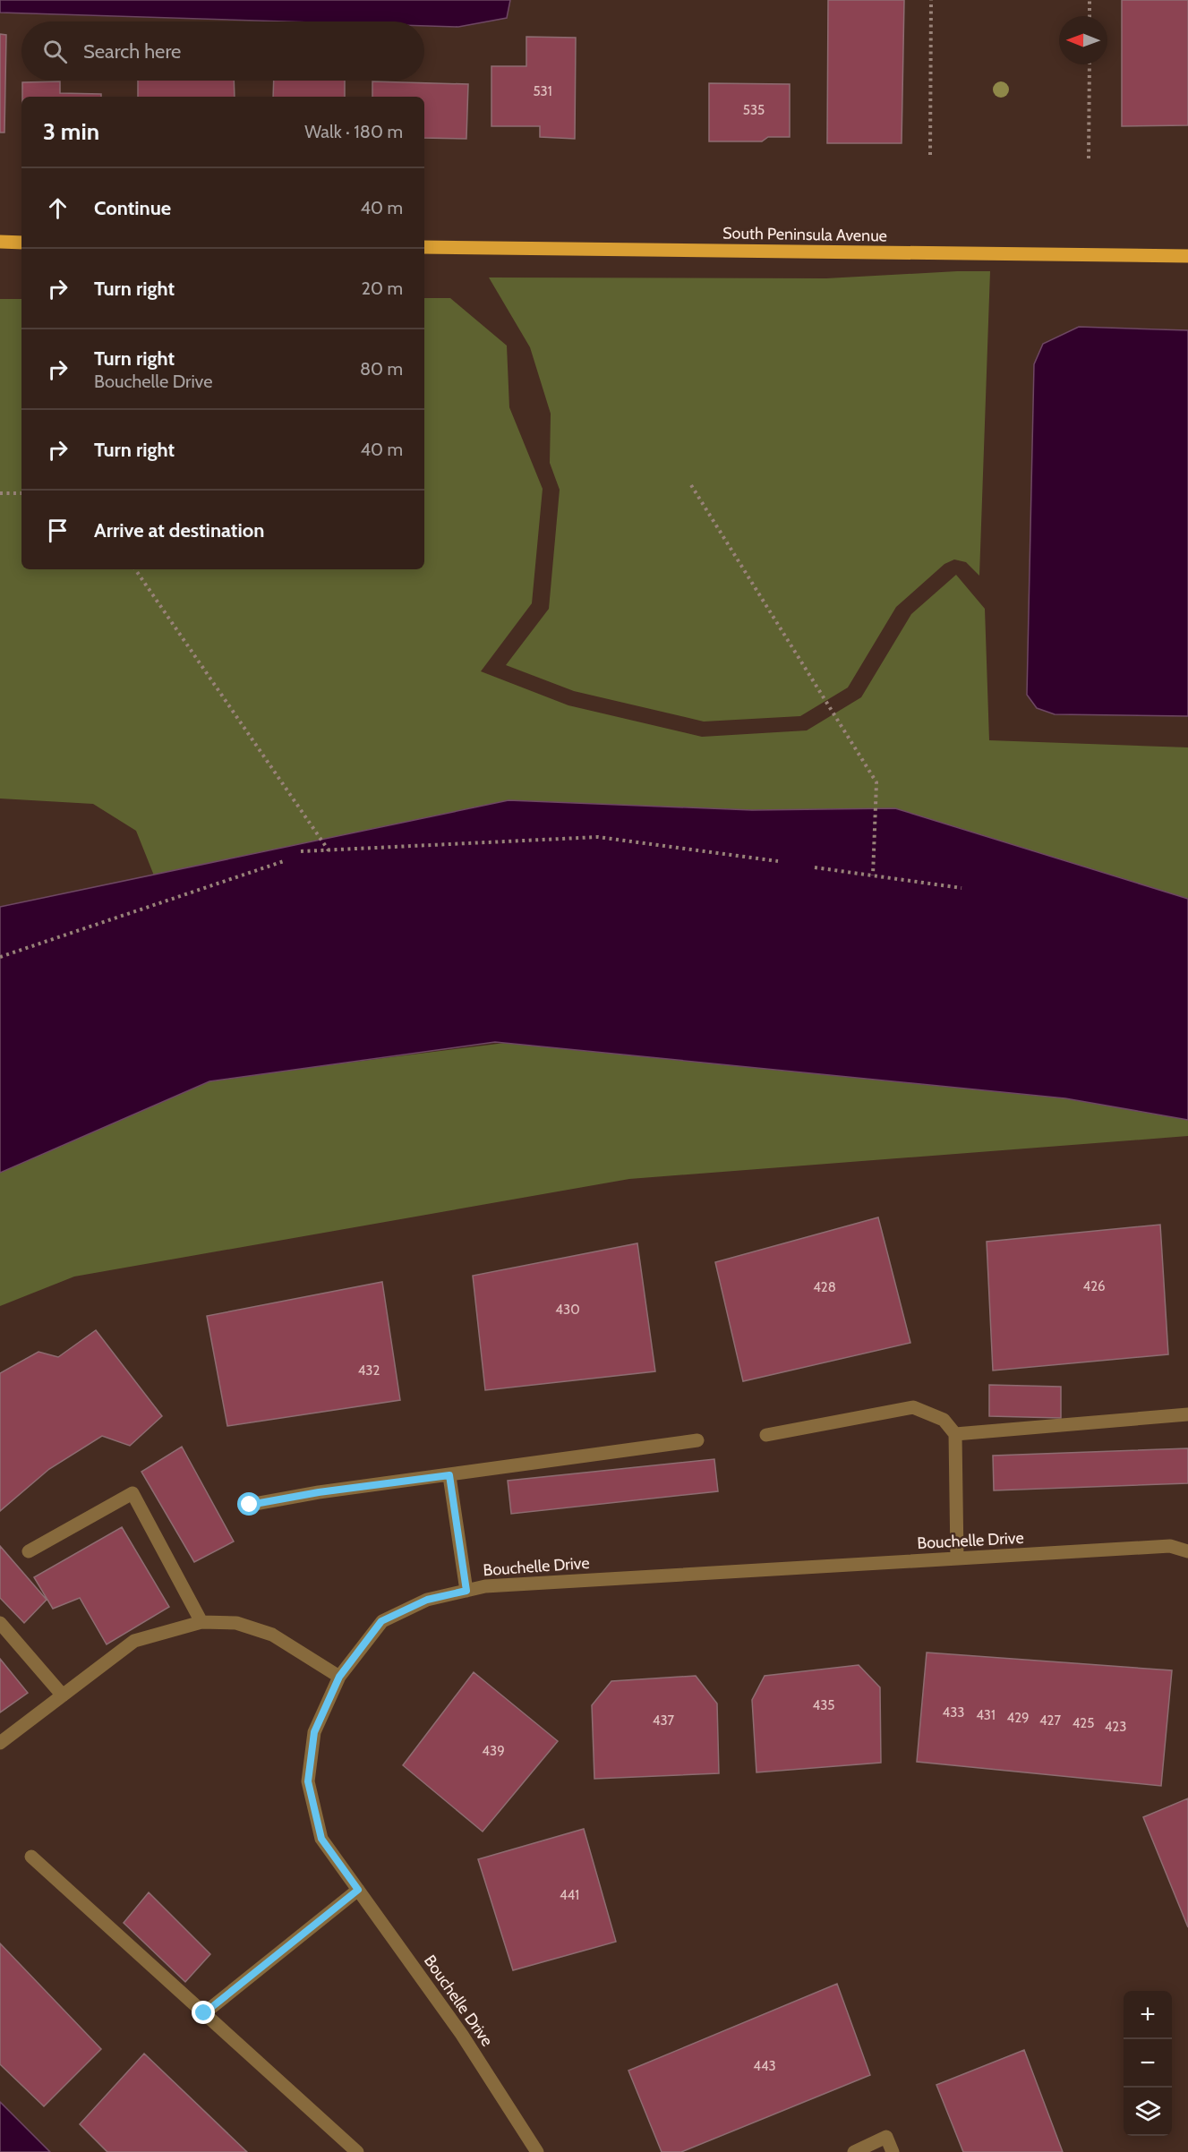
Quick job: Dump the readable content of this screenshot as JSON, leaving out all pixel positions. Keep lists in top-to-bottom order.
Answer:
{
  "streets": {
    "main road": ["South Peninsula Avenue"],
    "street": ["Bouchelle Drive"]
  },
  "house_numbers": [
    "531",
    "535",
    "426",
    "428",
    "430",
    "432",
    "435",
    "433",
    "431",
    "429",
    "437",
    "427",
    "425",
    "423",
    "439",
    "441",
    "443"
  ],
  "north": "left",
  "page": {
    "search": "Search here",
    "heading": ["3 min", "Walk · 180 m"],
    "list": [
      ["Continue", "40 m"],
      ["Turn right", "20 m"],
      ["Turn right", "Bouchelle Drive", "80 m"],
      ["Turn right", "40 m"],
      "Arrive at destination"
    ],
    "map_buttons": ["+", "−"]
  }
}
